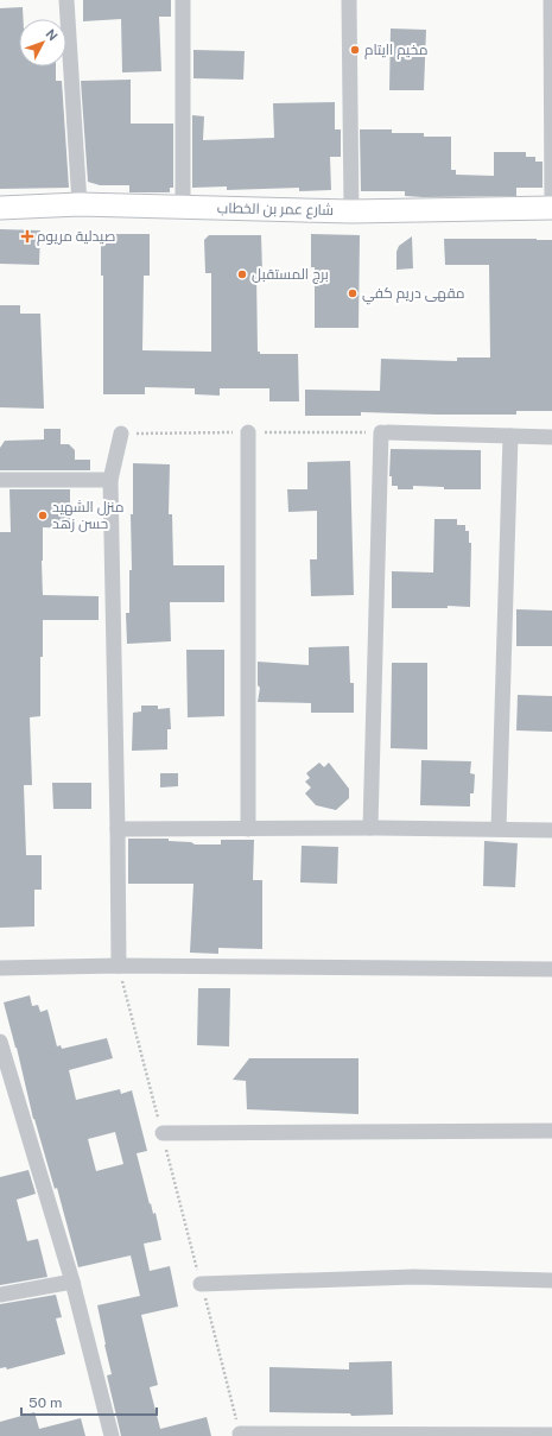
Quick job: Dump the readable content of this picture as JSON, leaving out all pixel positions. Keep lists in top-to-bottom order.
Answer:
{
  "streets": {
    "street": ["شارع عمر بن الخطاب"]
  },
  "places": {
    "other": [
      "مخيم اايتام",
      "برج المستقبل",
      "مقهى دريم كفي",
      "منزل الشهيد حسن زهد"
    ],
    "health": ["صيدلية مريوم"]
  },
  "scale_bar": "50 m",
  "north": "top right"
}
